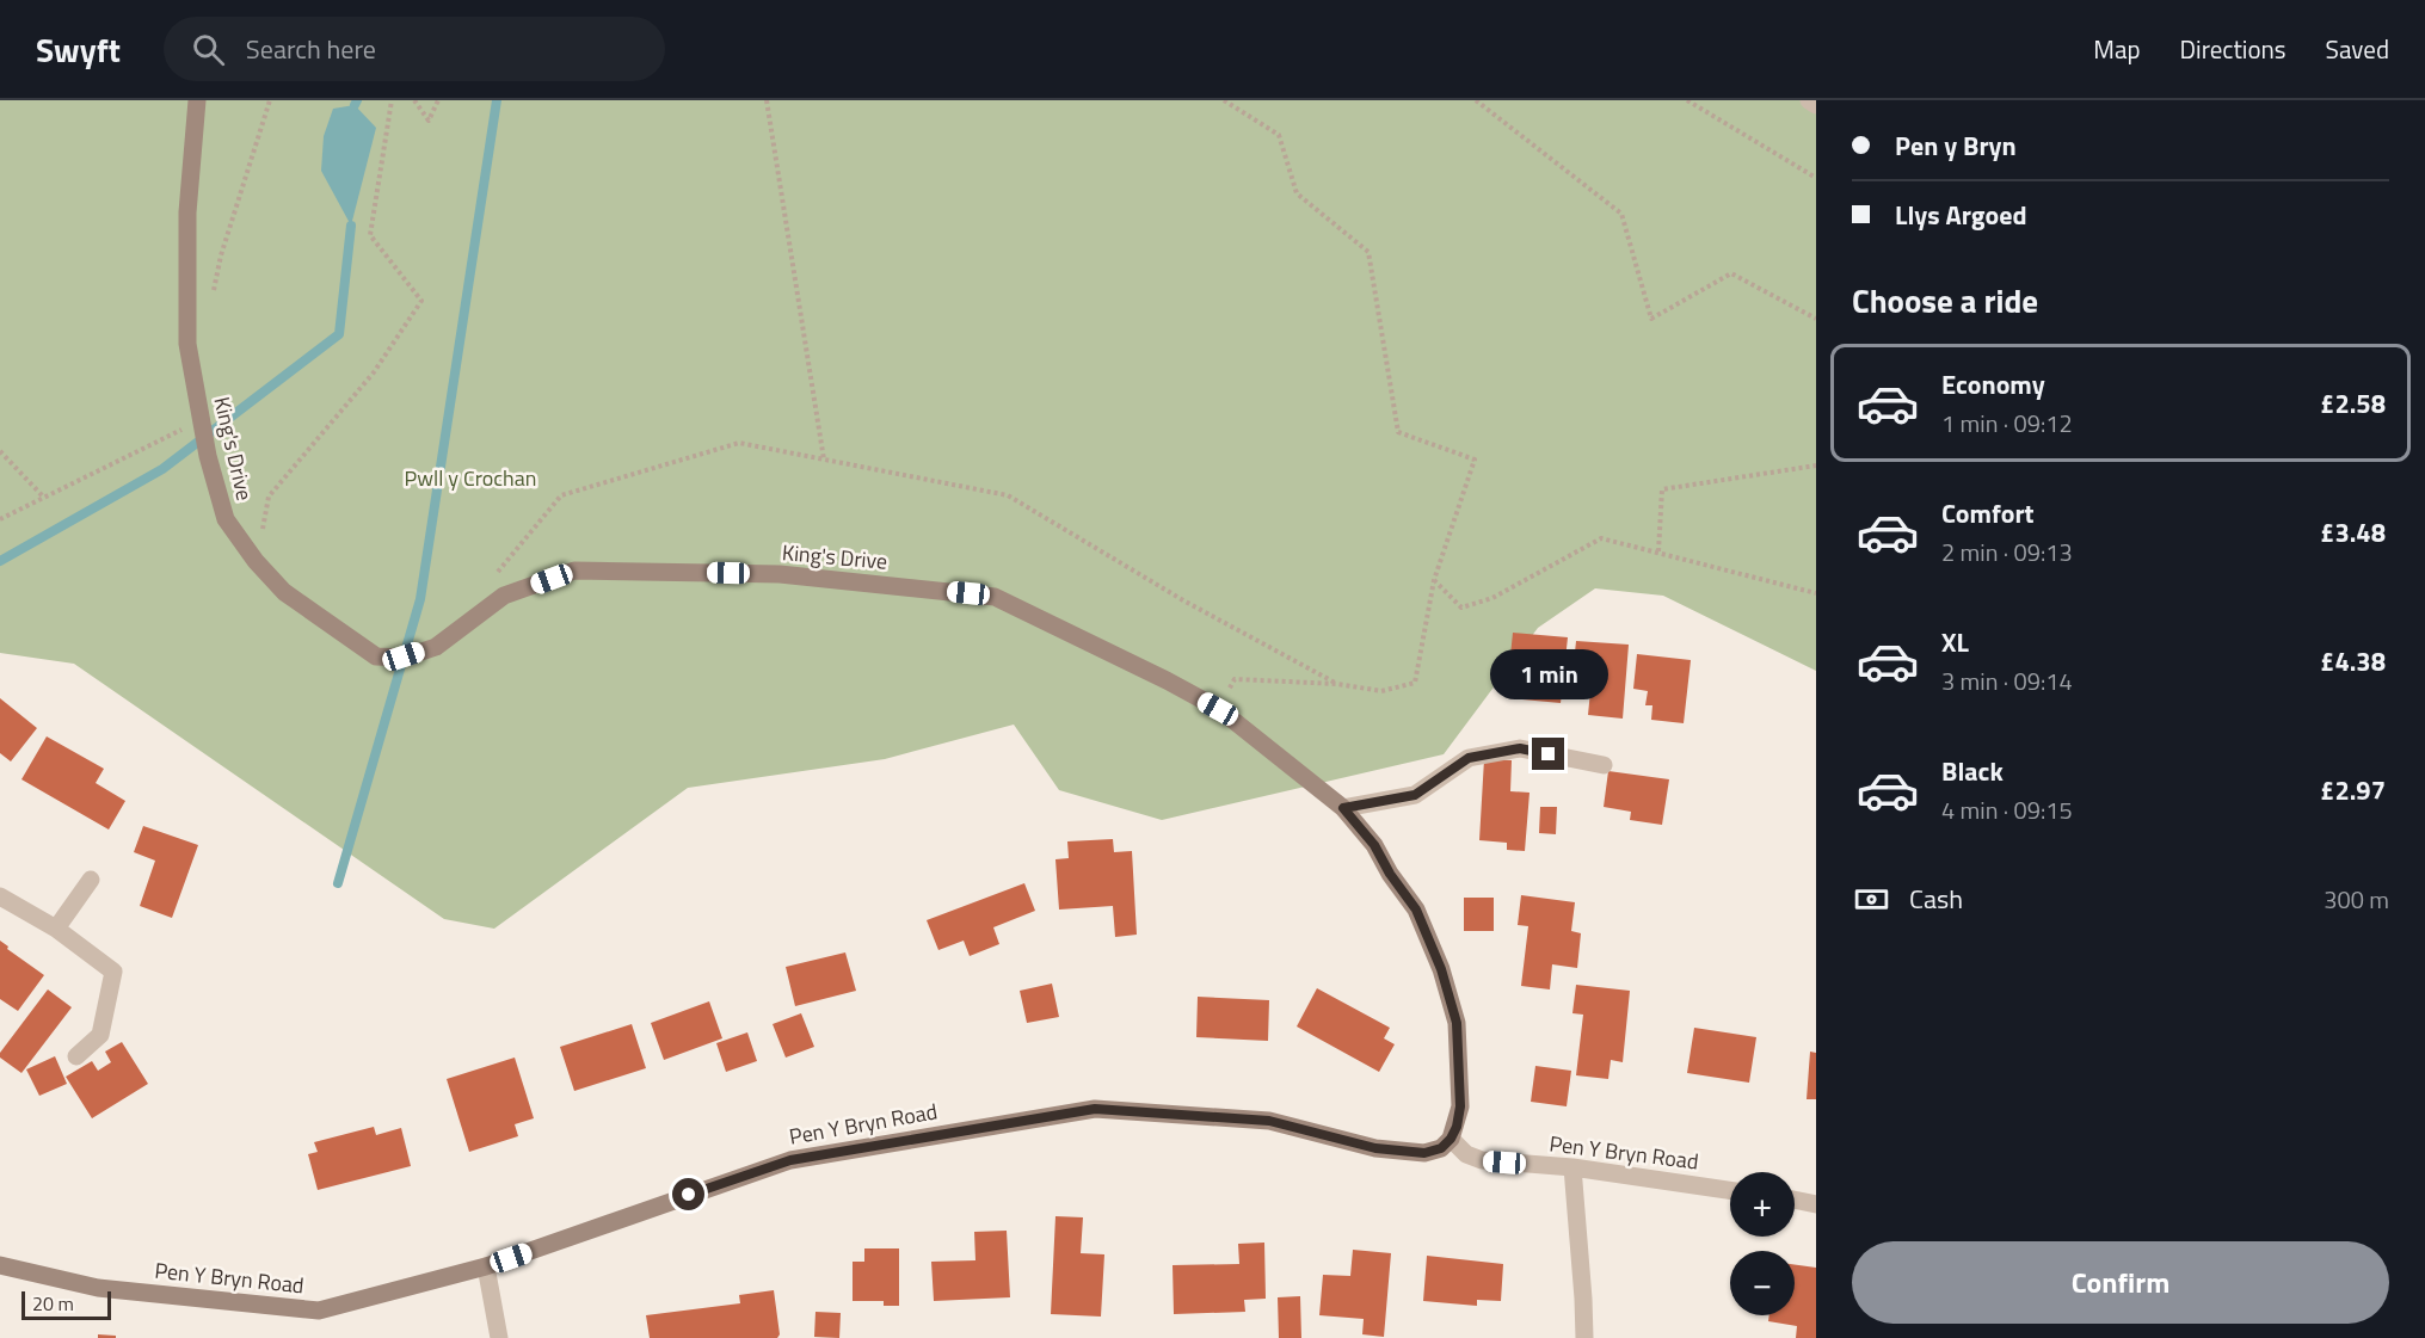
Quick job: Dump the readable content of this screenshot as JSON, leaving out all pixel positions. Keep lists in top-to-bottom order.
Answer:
{
  "streets": {
    "main road": ["King's Drive", "Pen Y Bryn Road"]
  },
  "crossings": [
    ["King's Drive", "Pen Y Bryn Road"]
  ],
  "parks": ["Pwll y Crochan"],
  "scale_bar": "20 m",
  "page": {
    "header": "Swyft",
    "search": "Search here",
    "nav": ["Map", "Directions", "Saved"],
    "banner": ["Pen y Bryn", "Llys Argoed"],
    "heading": "Choose a ride",
    "list": [
      {
        "name": "Economy",
        "note": "1 min · 09:12",
        "value": "£2.58"
      },
      {
        "name": "Comfort",
        "note": "2 min · 09:13",
        "value": "£3.48"
      },
      {
        "name": "XL",
        "note": "3 min · 09:14",
        "value": "£4.38"
      },
      {
        "name": "Black",
        "note": "4 min · 09:15",
        "value": "£2.97"
      }
    ],
    "bubble": "1 min",
    "pay": ["Cash", "300 m"],
    "map_buttons": ["+", "−"],
    "buttons": "Confirm",
    "scale": "20 m"
  }
}
